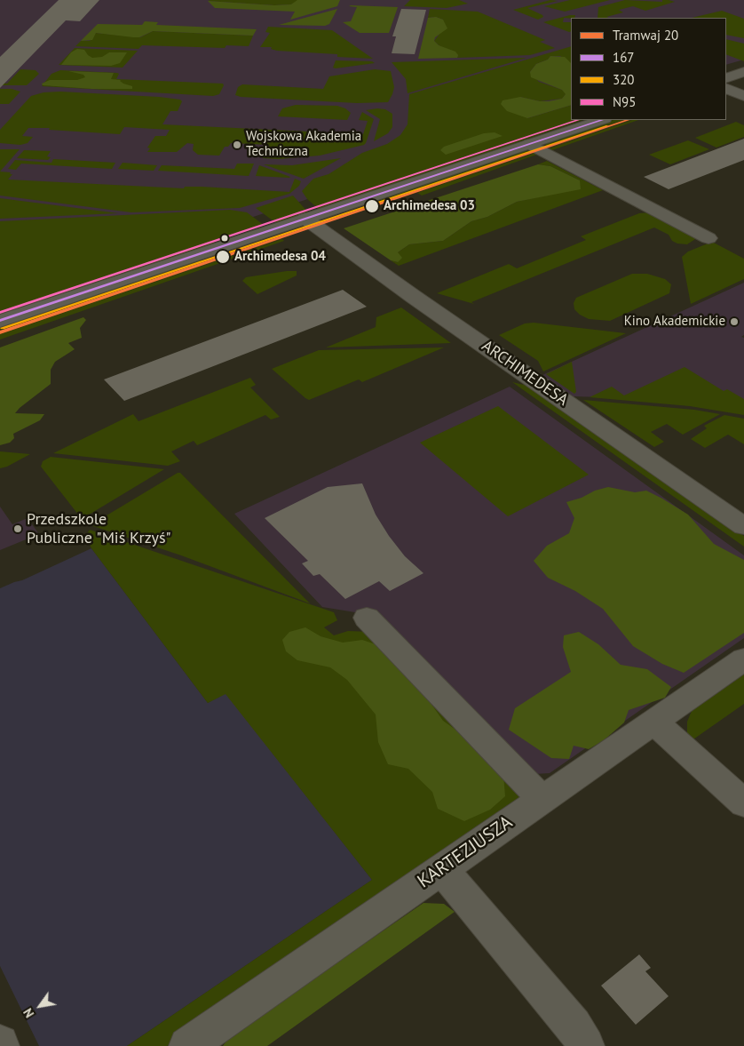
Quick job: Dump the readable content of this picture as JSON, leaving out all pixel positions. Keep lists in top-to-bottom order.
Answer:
{
  "streets": {
    "street": ["ARCHIMEDESA", "KARTEZJUSZA"]
  },
  "places": [
    "Wojskowa Akademia Techniczna",
    "Archimedesa 03",
    "Archimedesa 04",
    "Kino Akademickie",
    "Przedszkole Publiczne \"Miś Krzyś\""
  ],
  "lines": [
    "tram line 20",
    "transit line 167",
    "transit line N95",
    "transit line 320"
  ],
  "legend": [
    "Tramwaj 20",
    "167",
    "320",
    "N95"
  ],
  "north": "bottom left"
}
